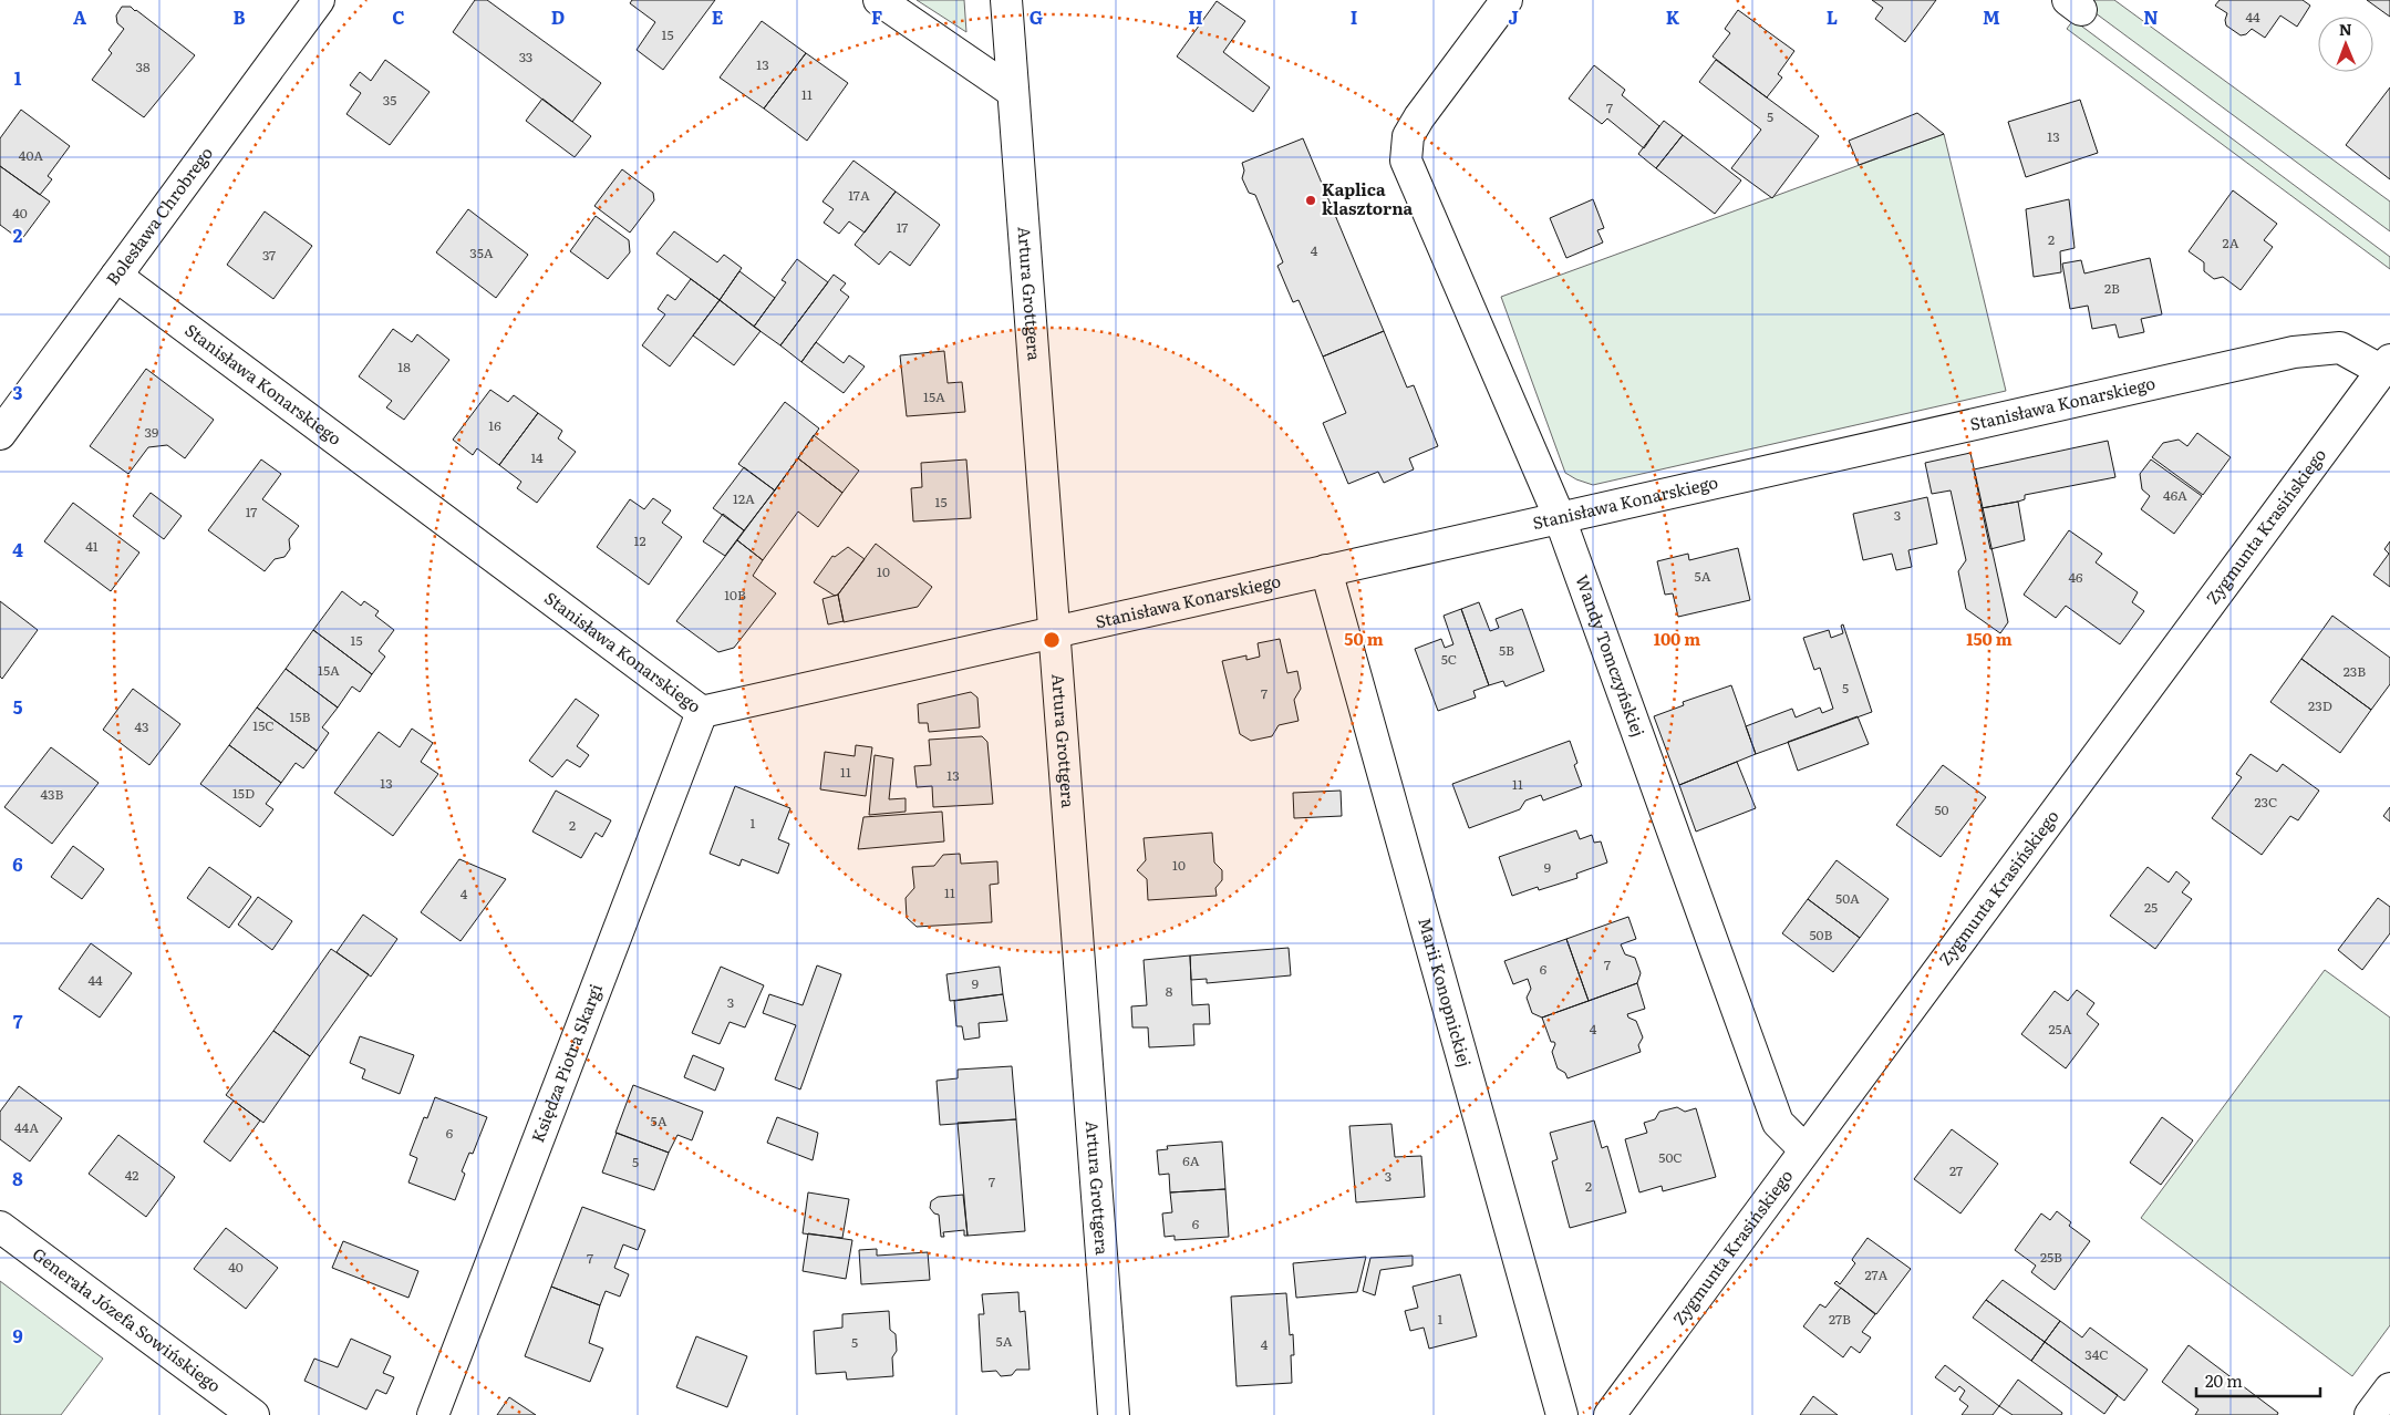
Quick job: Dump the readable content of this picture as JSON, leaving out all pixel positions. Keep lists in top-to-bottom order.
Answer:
{
  "streets": {
    "street": [
      "Bolesława Chrobrego",
      "Artura Grottgera",
      "Stanisława Konarskiego",
      "Zygmunta Krasińskiego",
      "Wandy Tomczyńskiej",
      "Marii Konopnickiej",
      "Księdza Piotra Skargi",
      "Generała Józefa Sowińskiego"
    ]
  },
  "crossings": [
    ["Bolesława Chrobrego", "Stanisława Konarskiego"],
    ["Artura Grottgera", "Stanisława Konarskiego"],
    ["Stanisława Konarskiego", "Zygmunta Krasińskiego"],
    ["Stanisława Konarskiego", "Wandy Tomczyńskiej"],
    ["Stanisława Konarskiego", "Marii Konopnickiej"],
    ["Stanisława Konarskiego", "Księdza Piotra Skargi"],
    ["Zygmunta Krasińskiego", "Wandy Tomczyńskiej"]
  ],
  "places": ["Kaplica klasztorna"],
  "house_numbers": [
    "44",
    "15",
    "33",
    "13",
    "38",
    "11",
    "35",
    "7",
    "5",
    "13",
    "40A",
    "17A",
    "40",
    "17",
    "2",
    "2A",
    "4",
    "35A",
    "37",
    "2B",
    "18",
    "15A",
    "16",
    "39",
    "14",
    "46A",
    "12A",
    "15",
    "17",
    "3",
    "12",
    "41",
    "10",
    "5A",
    "46",
    "10B",
    "15",
    "5B",
    "5C",
    "15A",
    "23B",
    "5",
    "7",
    "23D",
    "15B",
    "15C",
    "43",
    "11",
    "13",
    "13",
    "11",
    "15D",
    "43B",
    "23C",
    "50",
    "1",
    "2",
    "10",
    "9",
    "11",
    "4",
    "50A",
    "25",
    "50B",
    "7",
    "6",
    "44",
    "9",
    "8",
    "3",
    "4",
    "25A",
    "5A",
    "44A",
    "6",
    "50C",
    "6A",
    "5",
    "27",
    "42",
    "3",
    "7",
    "2",
    "6",
    "25B",
    "7",
    "40",
    "27A",
    "1",
    "27B",
    "5A",
    "5",
    "4",
    "34C"
  ],
  "scale_bar": "20 m",
  "north": "top",
  "grid": {
    "columns": [
      "A",
      "B",
      "C",
      "D",
      "E",
      "F",
      "G",
      "H",
      "I",
      "J",
      "K",
      "L",
      "M",
      "N"
    ],
    "rows": [
      "1",
      "2",
      "3",
      "4",
      "5",
      "6",
      "7",
      "8",
      "9"
    ]
  },
  "rings": ["50 m", "100 m", "150 m"]
}
